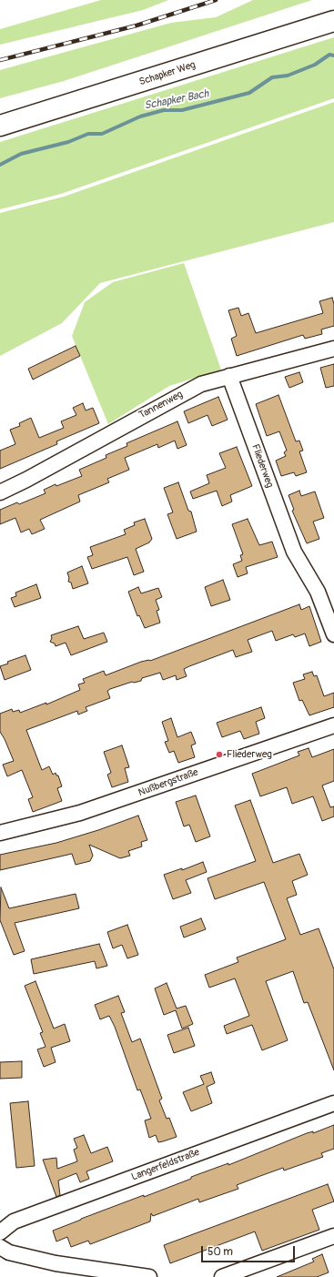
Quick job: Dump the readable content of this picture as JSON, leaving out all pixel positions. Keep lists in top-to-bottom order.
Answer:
{
  "streets": {
    "street": [
      "Schapker Weg",
      "Tannenweg",
      "Fliederweg",
      "Nußbergstraße",
      "Langerfeldstraße"
    ]
  },
  "crossings": [
    ["Tannenweg", "Fliederweg"]
  ],
  "water": ["Schapker Bach"],
  "places": ["Fliederweg"],
  "scale_bar": "50 m"
}
